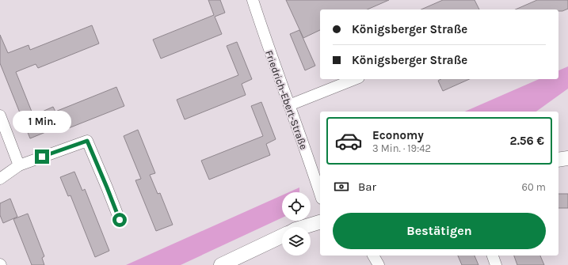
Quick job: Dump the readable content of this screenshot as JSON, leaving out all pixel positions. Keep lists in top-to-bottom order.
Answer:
{
  "streets": {
    "street": ["Friedrich-Ebert-Straße"]
  },
  "page": {
    "banner": ["Königsberger Straße", "Königsberger Straße"],
    "bubble": "1 Min.",
    "list": [
      {
        "name": "Economy",
        "note": "3 Min. · 19:42",
        "value": "2.56 €"
      }
    ],
    "pay": ["Bar", "60 m"],
    "buttons": "Bestätigen"
  }
}
